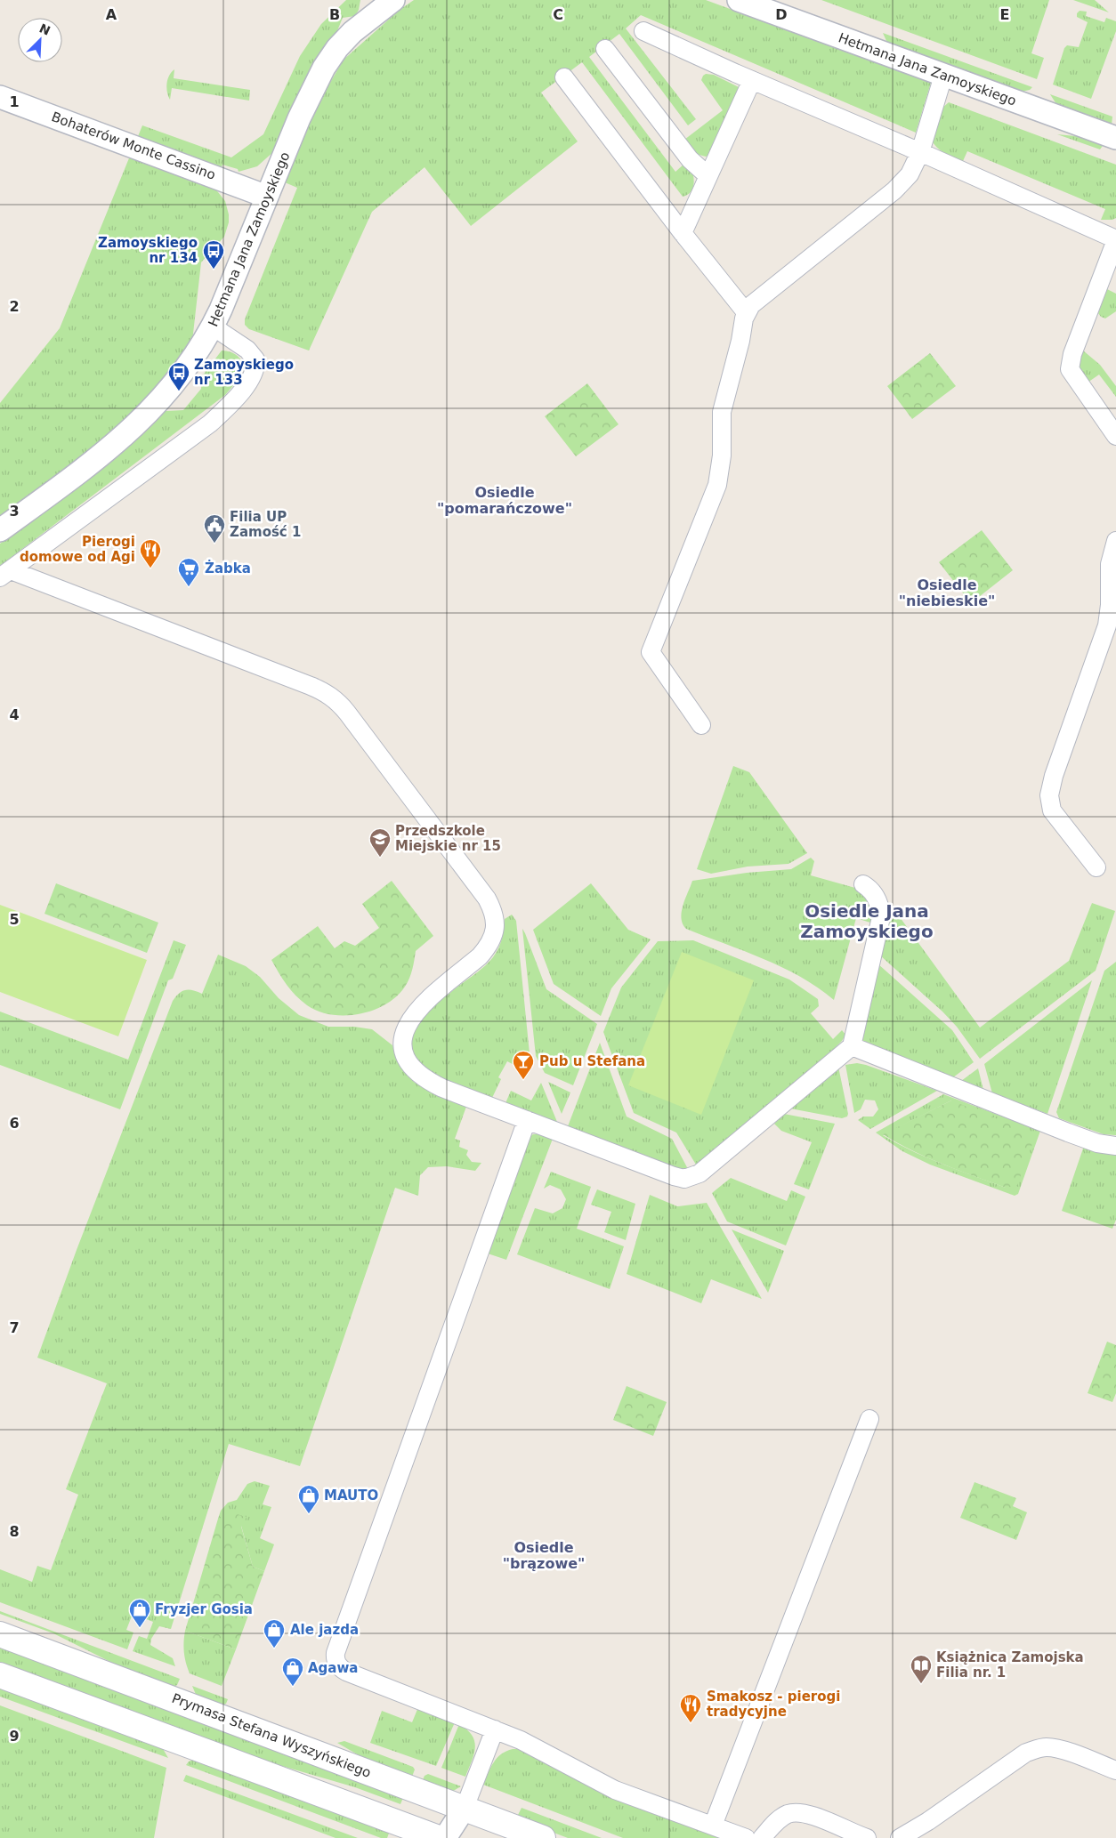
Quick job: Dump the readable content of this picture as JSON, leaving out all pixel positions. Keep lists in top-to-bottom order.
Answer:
{
  "streets": {
    "main road": ["Prymasa Stefana Wyszyńskiego"],
    "street": ["Hetmana Jana Zamoyskiego", "Bohaterów Monte Cassino"]
  },
  "crossings": [
    ["Hetmana Jana Zamoyskiego", "Bohaterów Monte Cassino"]
  ],
  "districts": [
    "Osiedle \"pomarańczowe\"",
    "Osiedle \"niebieskie\"",
    "Osiedle Jana Zamoyskiego",
    "Osiedle \"brązowe\""
  ],
  "places": {
    "bus stop": ["Zamoyskiego nr 134", "Zamoyskiego nr 133"],
    "public building": ["Filia UP Zamość 1"],
    "restaurant": ["Pierogi domowe od Agi", "Smakosz - pierogi tradycyjne"],
    "supermarket": ["Żabka"],
    "school or university": ["Przedszkole Miejskie nr 15"],
    "bar": ["Pub u Stefana"],
    "shop": [
      "MAUTO",
      "Fryzjer Gosia",
      "Ale jazda",
      "Agawa"
    ],
    "library": ["Książnica Zamojska Filia nr. 1"]
  },
  "north": "top right",
  "grid": {
    "columns": [
      "A",
      "B",
      "C",
      "D",
      "E"
    ],
    "rows": [
      "1",
      "2",
      "3",
      "4",
      "5",
      "6",
      "7",
      "8",
      "9"
    ]
  }
}
